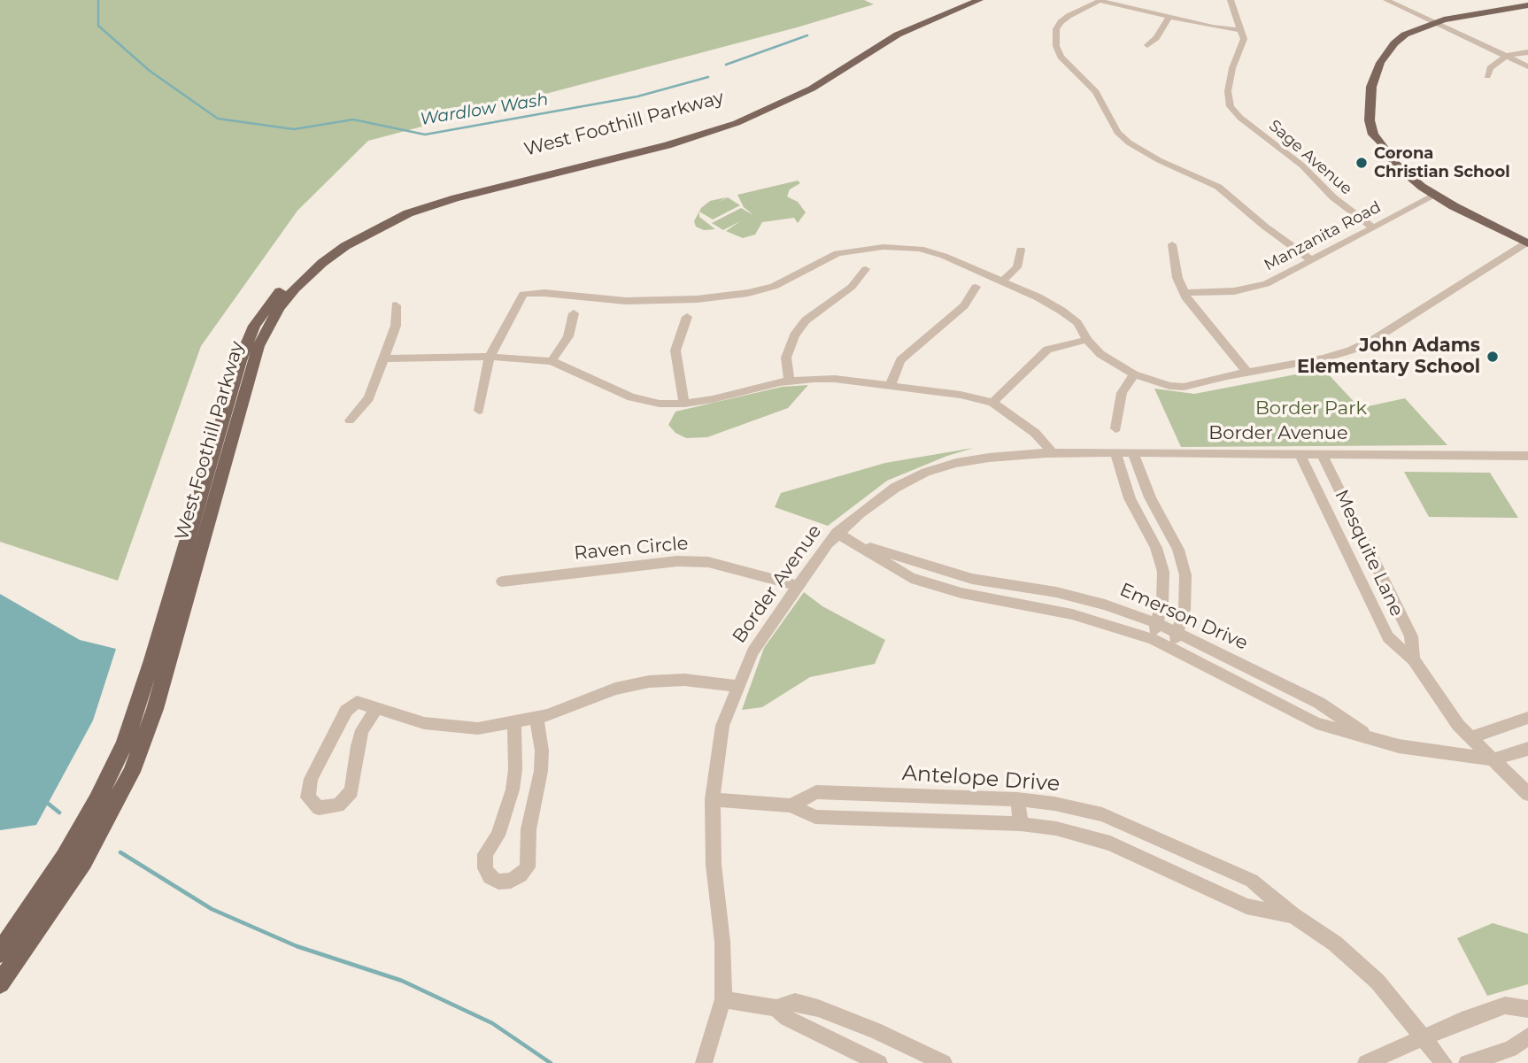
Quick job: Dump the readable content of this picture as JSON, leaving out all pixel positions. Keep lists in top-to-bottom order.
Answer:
{
  "streets": {
    "main road": ["West Foothill Parkway"],
    "street": [
      "Sage Avenue",
      "Manzanita Road",
      "Border Avenue",
      "Raven Circle",
      "Mesquite Lane",
      "Emerson Drive",
      "Antelope Drive"
    ]
  },
  "crossings": [
    ["Sage Avenue", "Manzanita Road"],
    ["Border Avenue", "Raven Circle"],
    ["Border Avenue", "Mesquite Lane"],
    ["Border Avenue", "Emerson Drive"],
    ["Border Avenue", "Antelope Drive"],
    ["Mesquite Lane", "Emerson Drive"]
  ],
  "water": ["Wardlow Wash"],
  "parks": ["Border Park"],
  "places": ["Corona Christian School", "John Adams Elementary School"]
}
